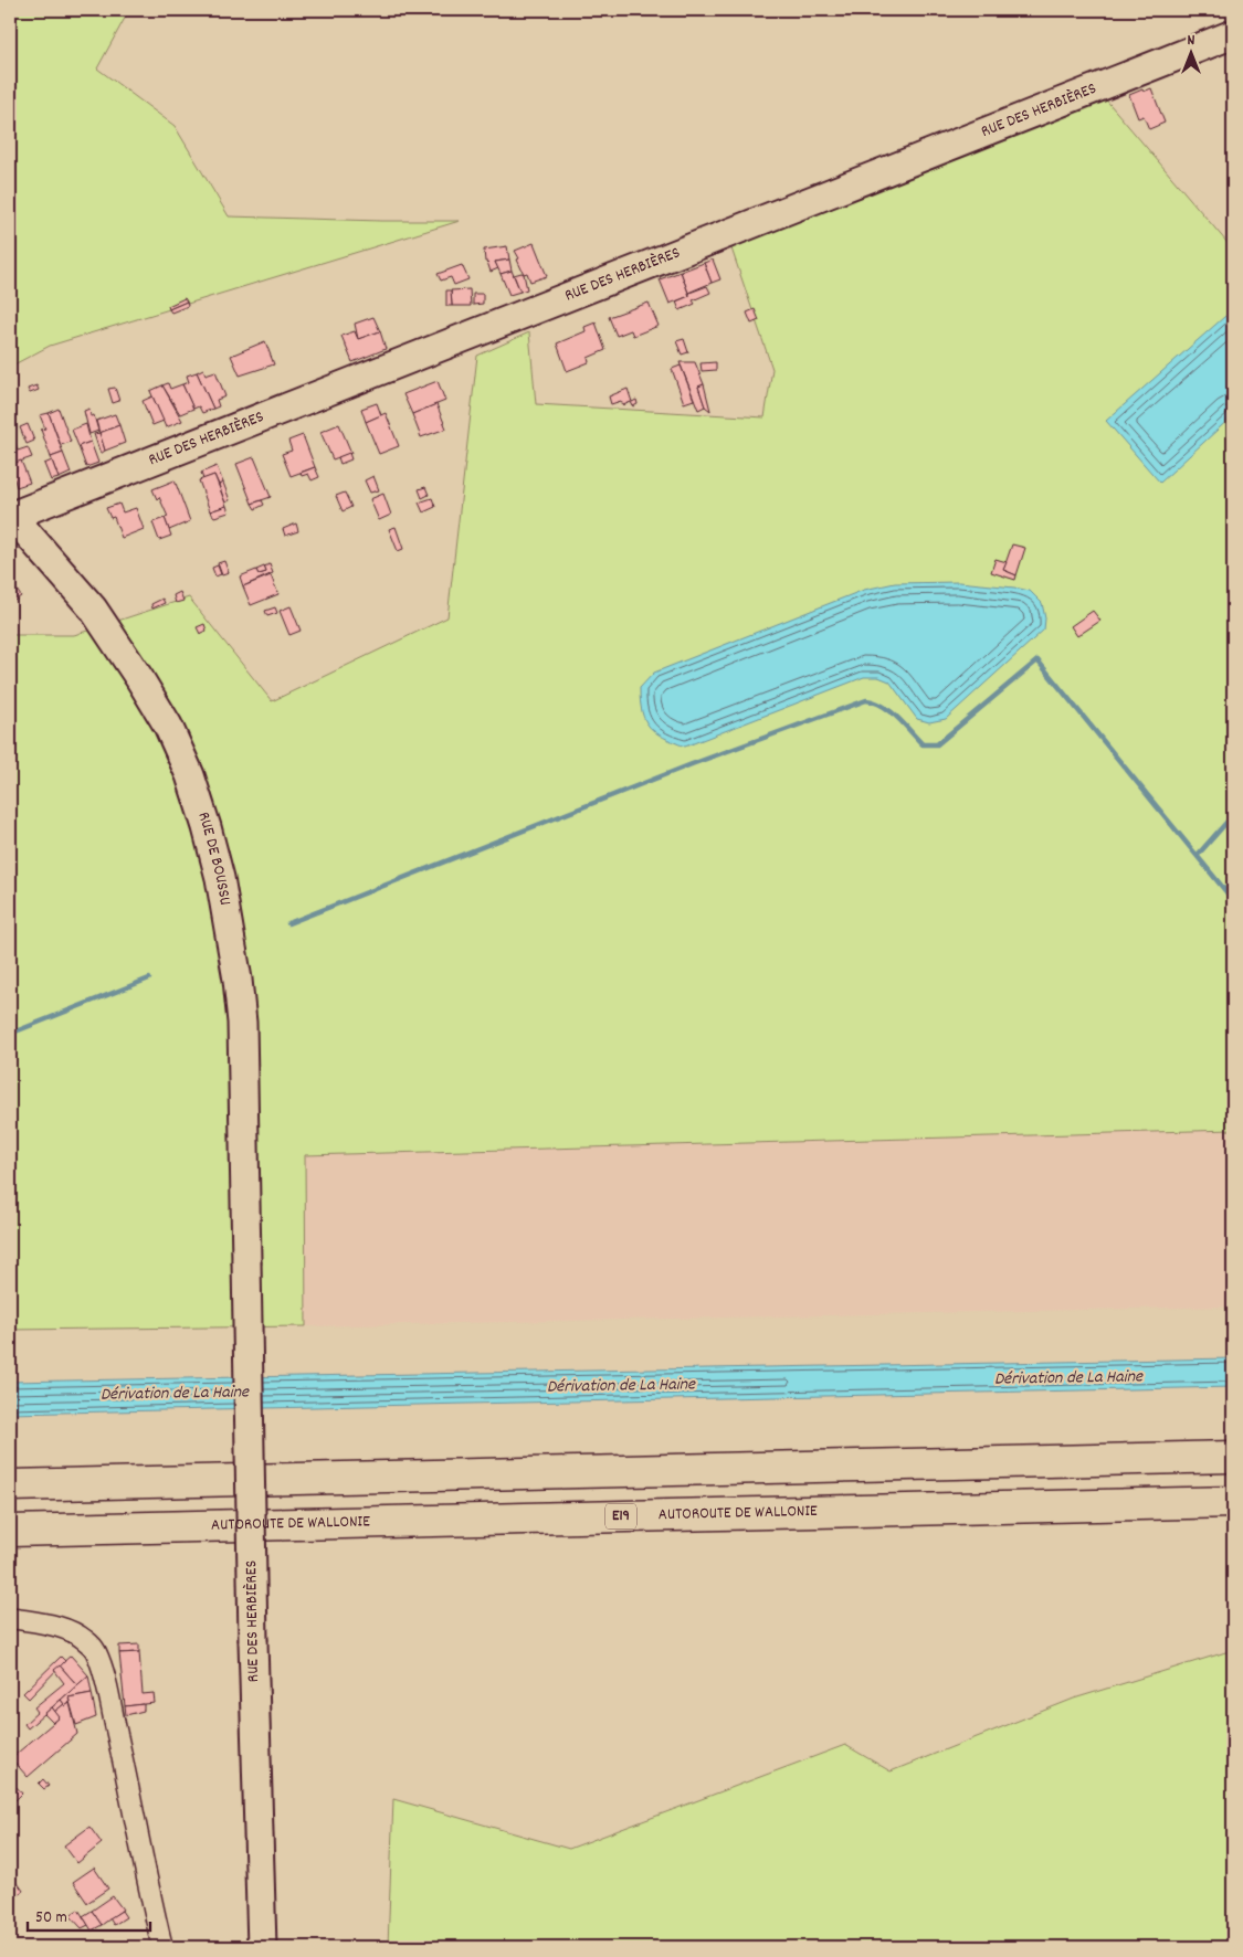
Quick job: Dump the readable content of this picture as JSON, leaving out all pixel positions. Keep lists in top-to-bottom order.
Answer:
{
  "streets": {
    "highway": ["AUTOROUTE DE WALLONIE", "E19"],
    "street": ["RUE DES HERBIÈRES", "RUE DE BOUSSU"]
  },
  "crossings": [
    ["RUE DES HERBIÈRES", "RUE DE BOUSSU"]
  ],
  "water": ["Dérivation de La Haine"],
  "scale_bar": "50 m",
  "north": "top"
}
